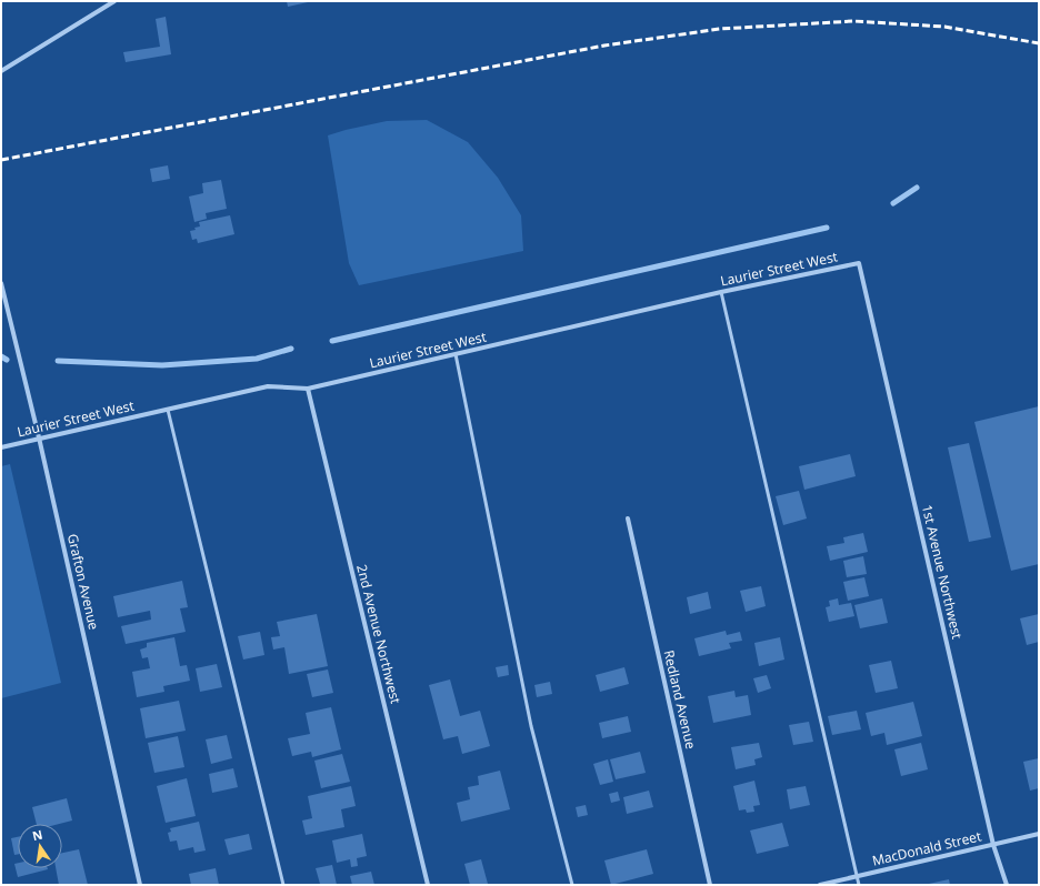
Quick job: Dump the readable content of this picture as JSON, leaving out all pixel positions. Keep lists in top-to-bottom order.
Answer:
{
  "streets": {
    "street": [
      "Laurier Street West",
      "1st Avenue Northwest",
      "Grafton Avenue",
      "2nd Avenue Northwest",
      "Redland Avenue",
      "MacDonald Street"
    ]
  },
  "crossings": [
    ["Laurier Street West", "1st Avenue Northwest"],
    ["Laurier Street West", "Grafton Avenue"],
    ["Laurier Street West", "2nd Avenue Northwest"],
    ["1st Avenue Northwest", "MacDonald Street"]
  ],
  "north": "top"
}
